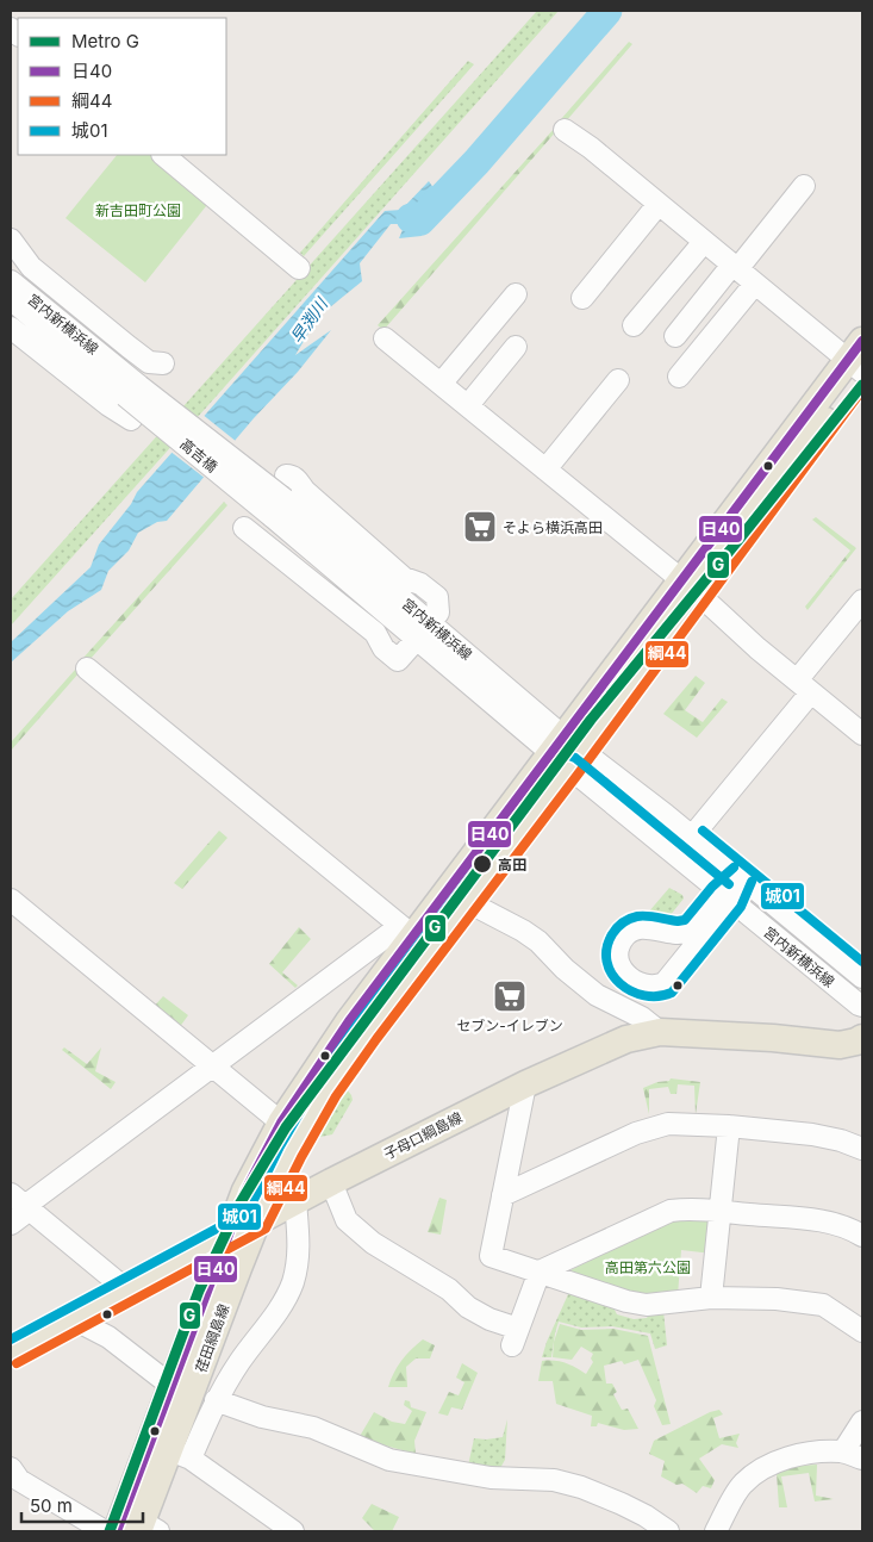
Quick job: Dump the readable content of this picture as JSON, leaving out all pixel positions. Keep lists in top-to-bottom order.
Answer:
{
  "streets": {
    "main road": ["子母口綱島線", "荏田綱島線"],
    "street": ["宮内新横浜線", "高吉橋"]
  },
  "crossings": [
    ["宮内新横浜線", "高吉橋"],
    ["宮内新横浜線", "荏田綱島線"],
    ["子母口綱島線", "荏田綱島線"]
  ],
  "water": ["早渕川"],
  "parks": ["新吉田町公園", "高田第六公園"],
  "places": {
    "supermarket": ["そよら横浜高田", "セブン-イレブン"],
    "other": ["高田"]
  },
  "lines": [
    "transit line 日40",
    "metro line G",
    "transit line 綱44",
    "transit line 城01"
  ],
  "legend": [
    "Metro G",
    "日40",
    "綱44",
    "城01"
  ],
  "scale_bar": "50 m"
}
